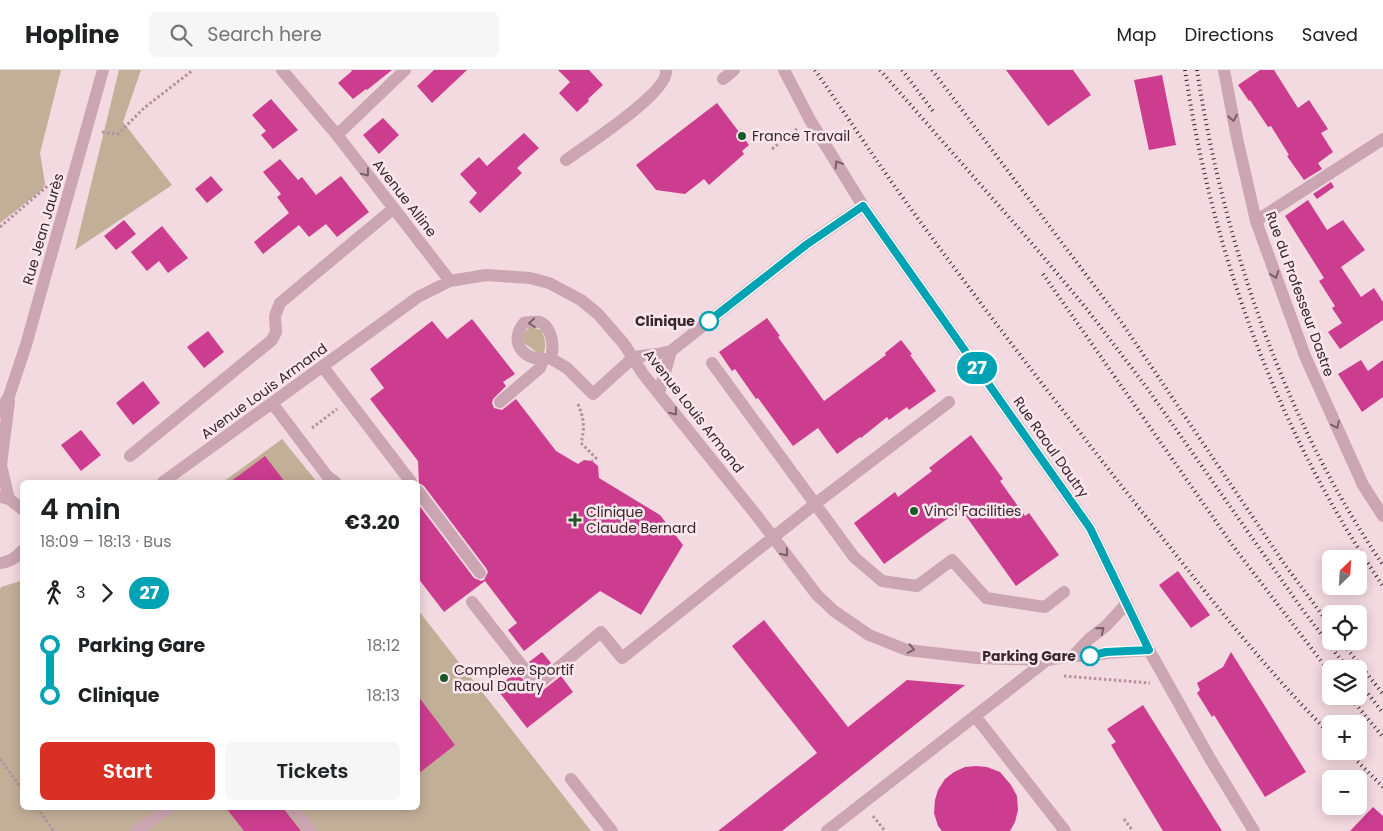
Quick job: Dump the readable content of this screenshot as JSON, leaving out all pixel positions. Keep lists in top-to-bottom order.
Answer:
{
  "streets": {
    "street": [
      "Avenue Alline",
      "Rue Jean Jaurès",
      "Rue du Professeur Dastre",
      "Avenue Louis Armand",
      "Rue Raoul Dautry"
    ]
  },
  "crossings": [
    ["Avenue Alline", "Avenue Louis Armand"],
    ["Avenue Louis Armand", "Rue Raoul Dautry"]
  ],
  "one_way": ["Rue du Professeur Dastre"],
  "places": {
    "other": [
      "France Travail",
      "Clinique",
      "Vinci Facilities",
      "Parking Gare",
      "Complexe Sportif Raoul Dautry"
    ],
    "health": ["Clinique Claude Bernard"]
  },
  "lines": ["bus line 27"],
  "north": "top right",
  "page": {
    "header": "Hopline",
    "search": "Search here",
    "nav": ["Map", "Directions", "Saved"],
    "on_map": "27",
    "heading": ["4 min", "18:09 – 18:13 · Bus", "€3.20"],
    "map_buttons": ["+", "−"],
    "legs": ["3", "27"],
    "list": [
      {
        "name": "Parking Gare",
        "value": "18:12"
      },
      {
        "name": "Clinique",
        "value": "18:13"
      }
    ],
    "buttons": ["Start", "Tickets"]
  }
}
